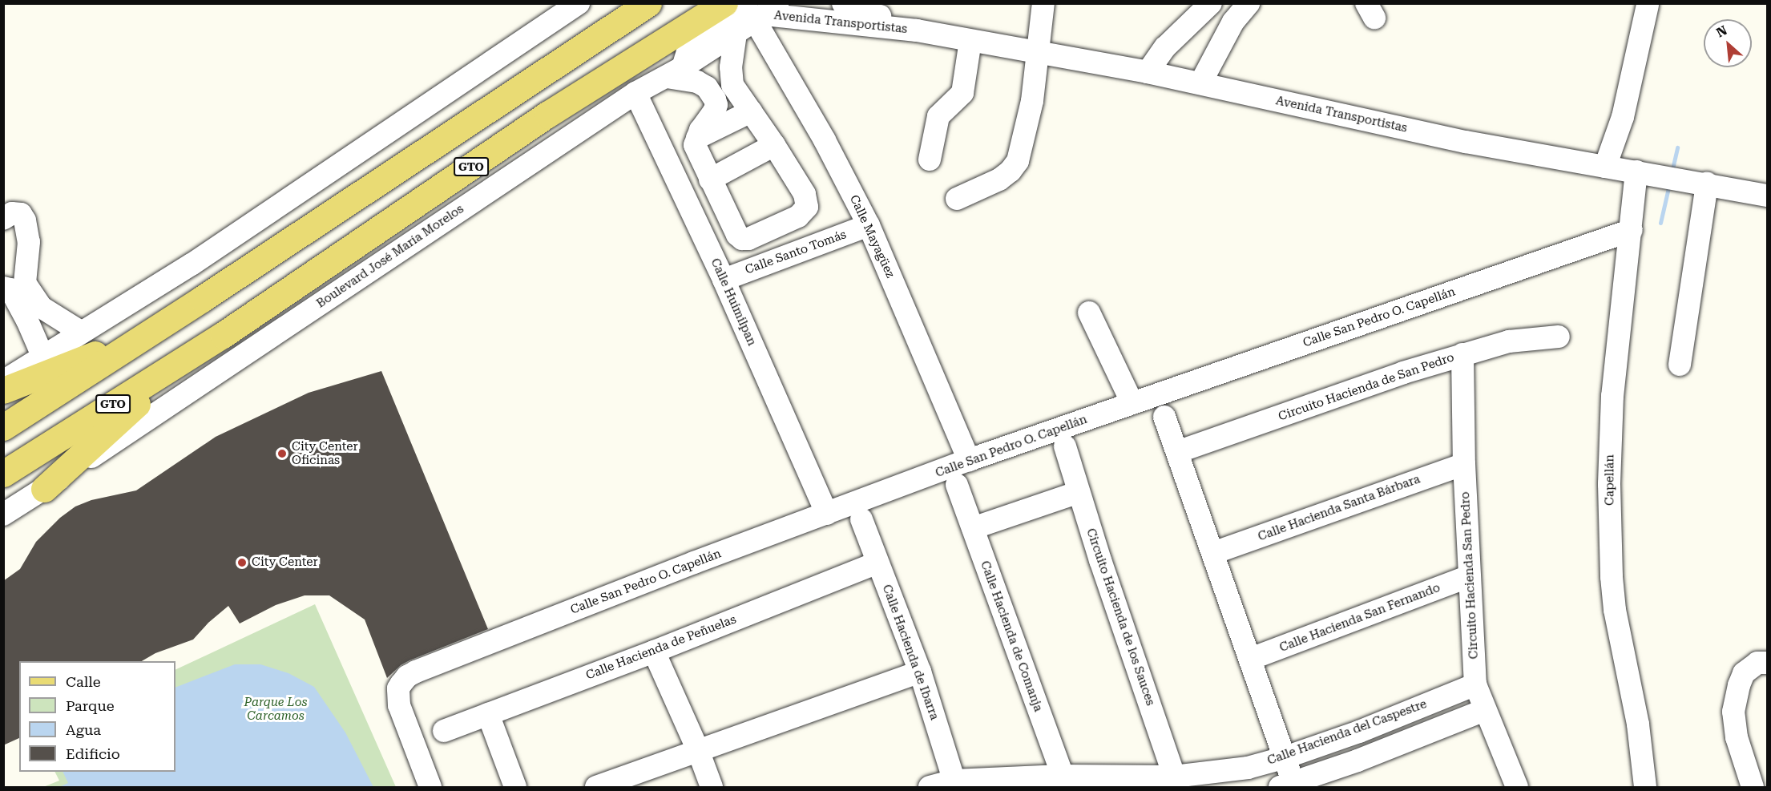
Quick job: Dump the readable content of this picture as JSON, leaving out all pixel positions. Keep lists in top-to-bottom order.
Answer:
{
  "streets": {
    "main road": ["GTO"],
    "street": [
      "Avenida Transportistas",
      "Calle Mayagüez",
      "Calle Santo Tomás",
      "Boulevard José María Morelos",
      "Calle Huimilpan",
      "Calle San Pedro O. Capellán",
      "Circuito Hacienda de San Pedro",
      "Capellán",
      "Calle Hacienda Santa Bárbara",
      "Circuito Hacienda San Pedro",
      "Circuito Hacienda de los Sauces",
      "Calle Hacienda San Fernando",
      "Calle Hacienda de Comanja",
      "Calle Hacienda de Peñuelas",
      "Calle Hacienda de Ibarra",
      "Calle Hacienda del Caspestre"
    ]
  },
  "crossings": [
    ["Avenida Transportistas", "Calle Mayagüez"],
    ["Avenida Transportistas", "Boulevard José María Morelos"],
    ["Avenida Transportistas", "Capellán"],
    ["Calle Mayagüez", "Calle Santo Tomás"],
    ["Calle Mayagüez", "Boulevard José María Morelos"],
    ["Calle Mayagüez", "Calle San Pedro O. Capellán"],
    ["Calle Santo Tomás", "Calle Huimilpan"],
    ["Boulevard José María Morelos", "Calle Huimilpan"],
    ["Calle Huimilpan", "Calle San Pedro O. Capellán"],
    ["Calle San Pedro O. Capellán", "Capellán"],
    ["Circuito Hacienda de San Pedro", "Circuito Hacienda San Pedro"],
    ["Calle Hacienda Santa Bárbara", "Circuito Hacienda San Pedro"],
    ["Circuito Hacienda San Pedro", "Calle Hacienda San Fernando"],
    ["Circuito Hacienda San Pedro", "Calle Hacienda del Caspestre"],
    ["Circuito Hacienda de los Sauces", "Calle Hacienda del Caspestre"],
    ["Calle Hacienda de Comanja", "Calle Hacienda del Caspestre"],
    ["Calle Hacienda de Peñuelas", "Calle Hacienda de Ibarra"],
    ["Calle Hacienda de Ibarra", "Calle Hacienda del Caspestre"]
  ],
  "parks": ["Parque Los Carcamos"],
  "places": ["City Center Oficinas", "City Center"],
  "legend": [
    "Calle",
    "Parque",
    "Agua",
    "Edificio"
  ],
  "north": "top left"
}
